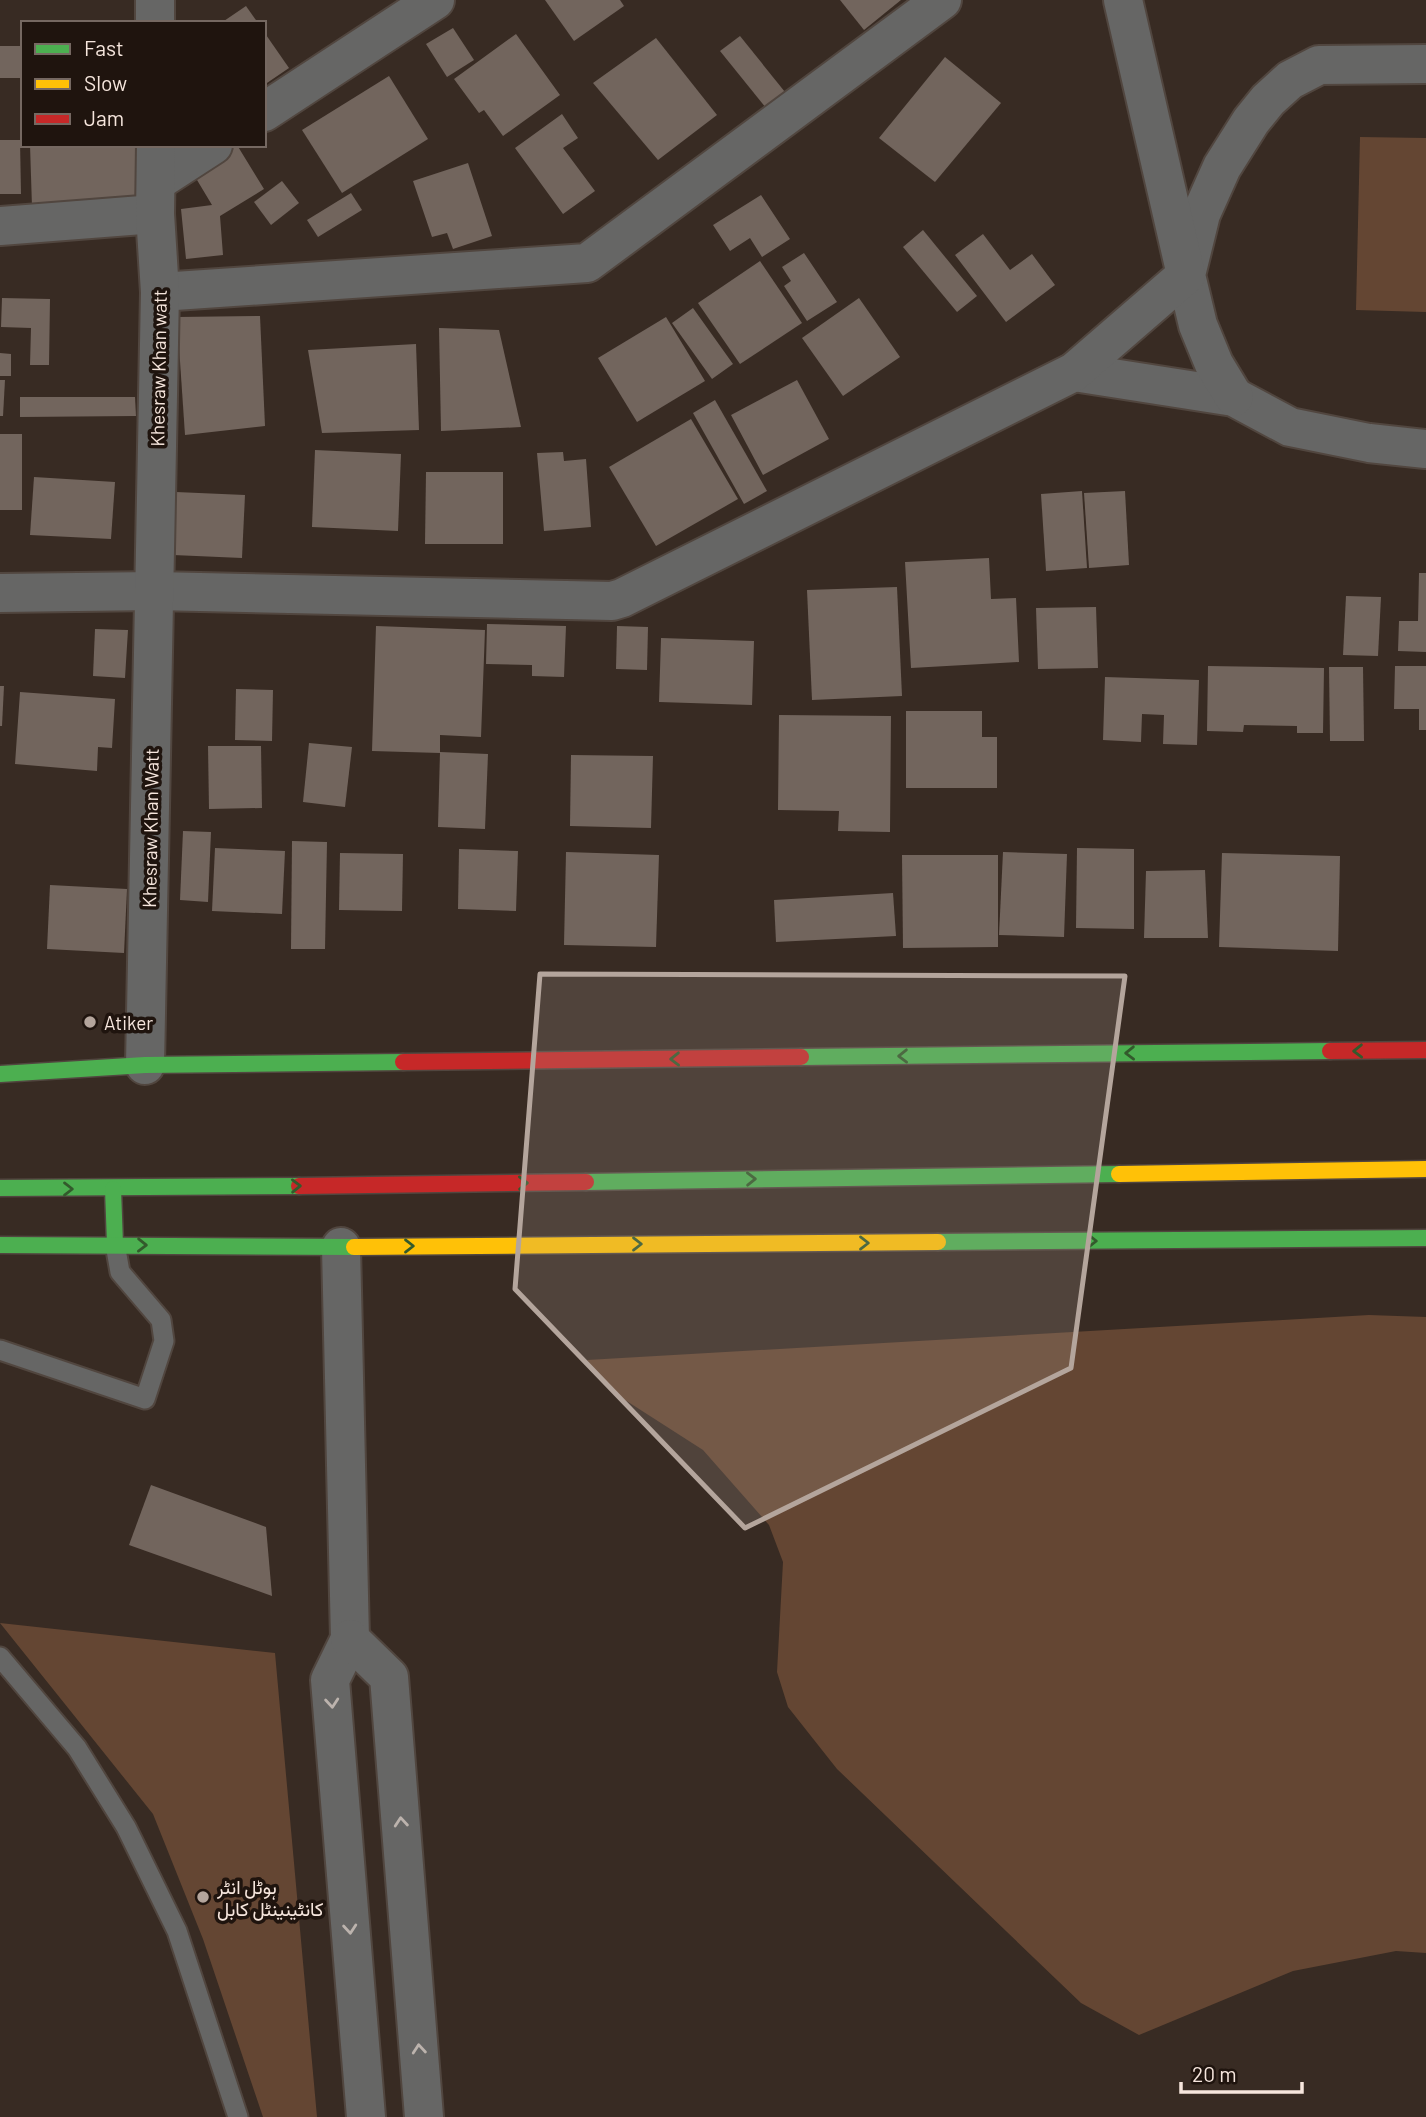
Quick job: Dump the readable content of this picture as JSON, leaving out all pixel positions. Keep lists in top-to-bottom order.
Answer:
{
  "streets": {
    "street": ["Khesraw Khan watt", "Khesraw Khan Watt"]
  },
  "crossings": [
    ["Khesraw Khan watt", "Khesraw Khan Watt"]
  ],
  "places": ["Atiker", "ہوٹل انٹر کانٹینینٹل کابل"],
  "legend": ["Fast", "Slow", "Jam"],
  "scale_bar": "20 m"
}
